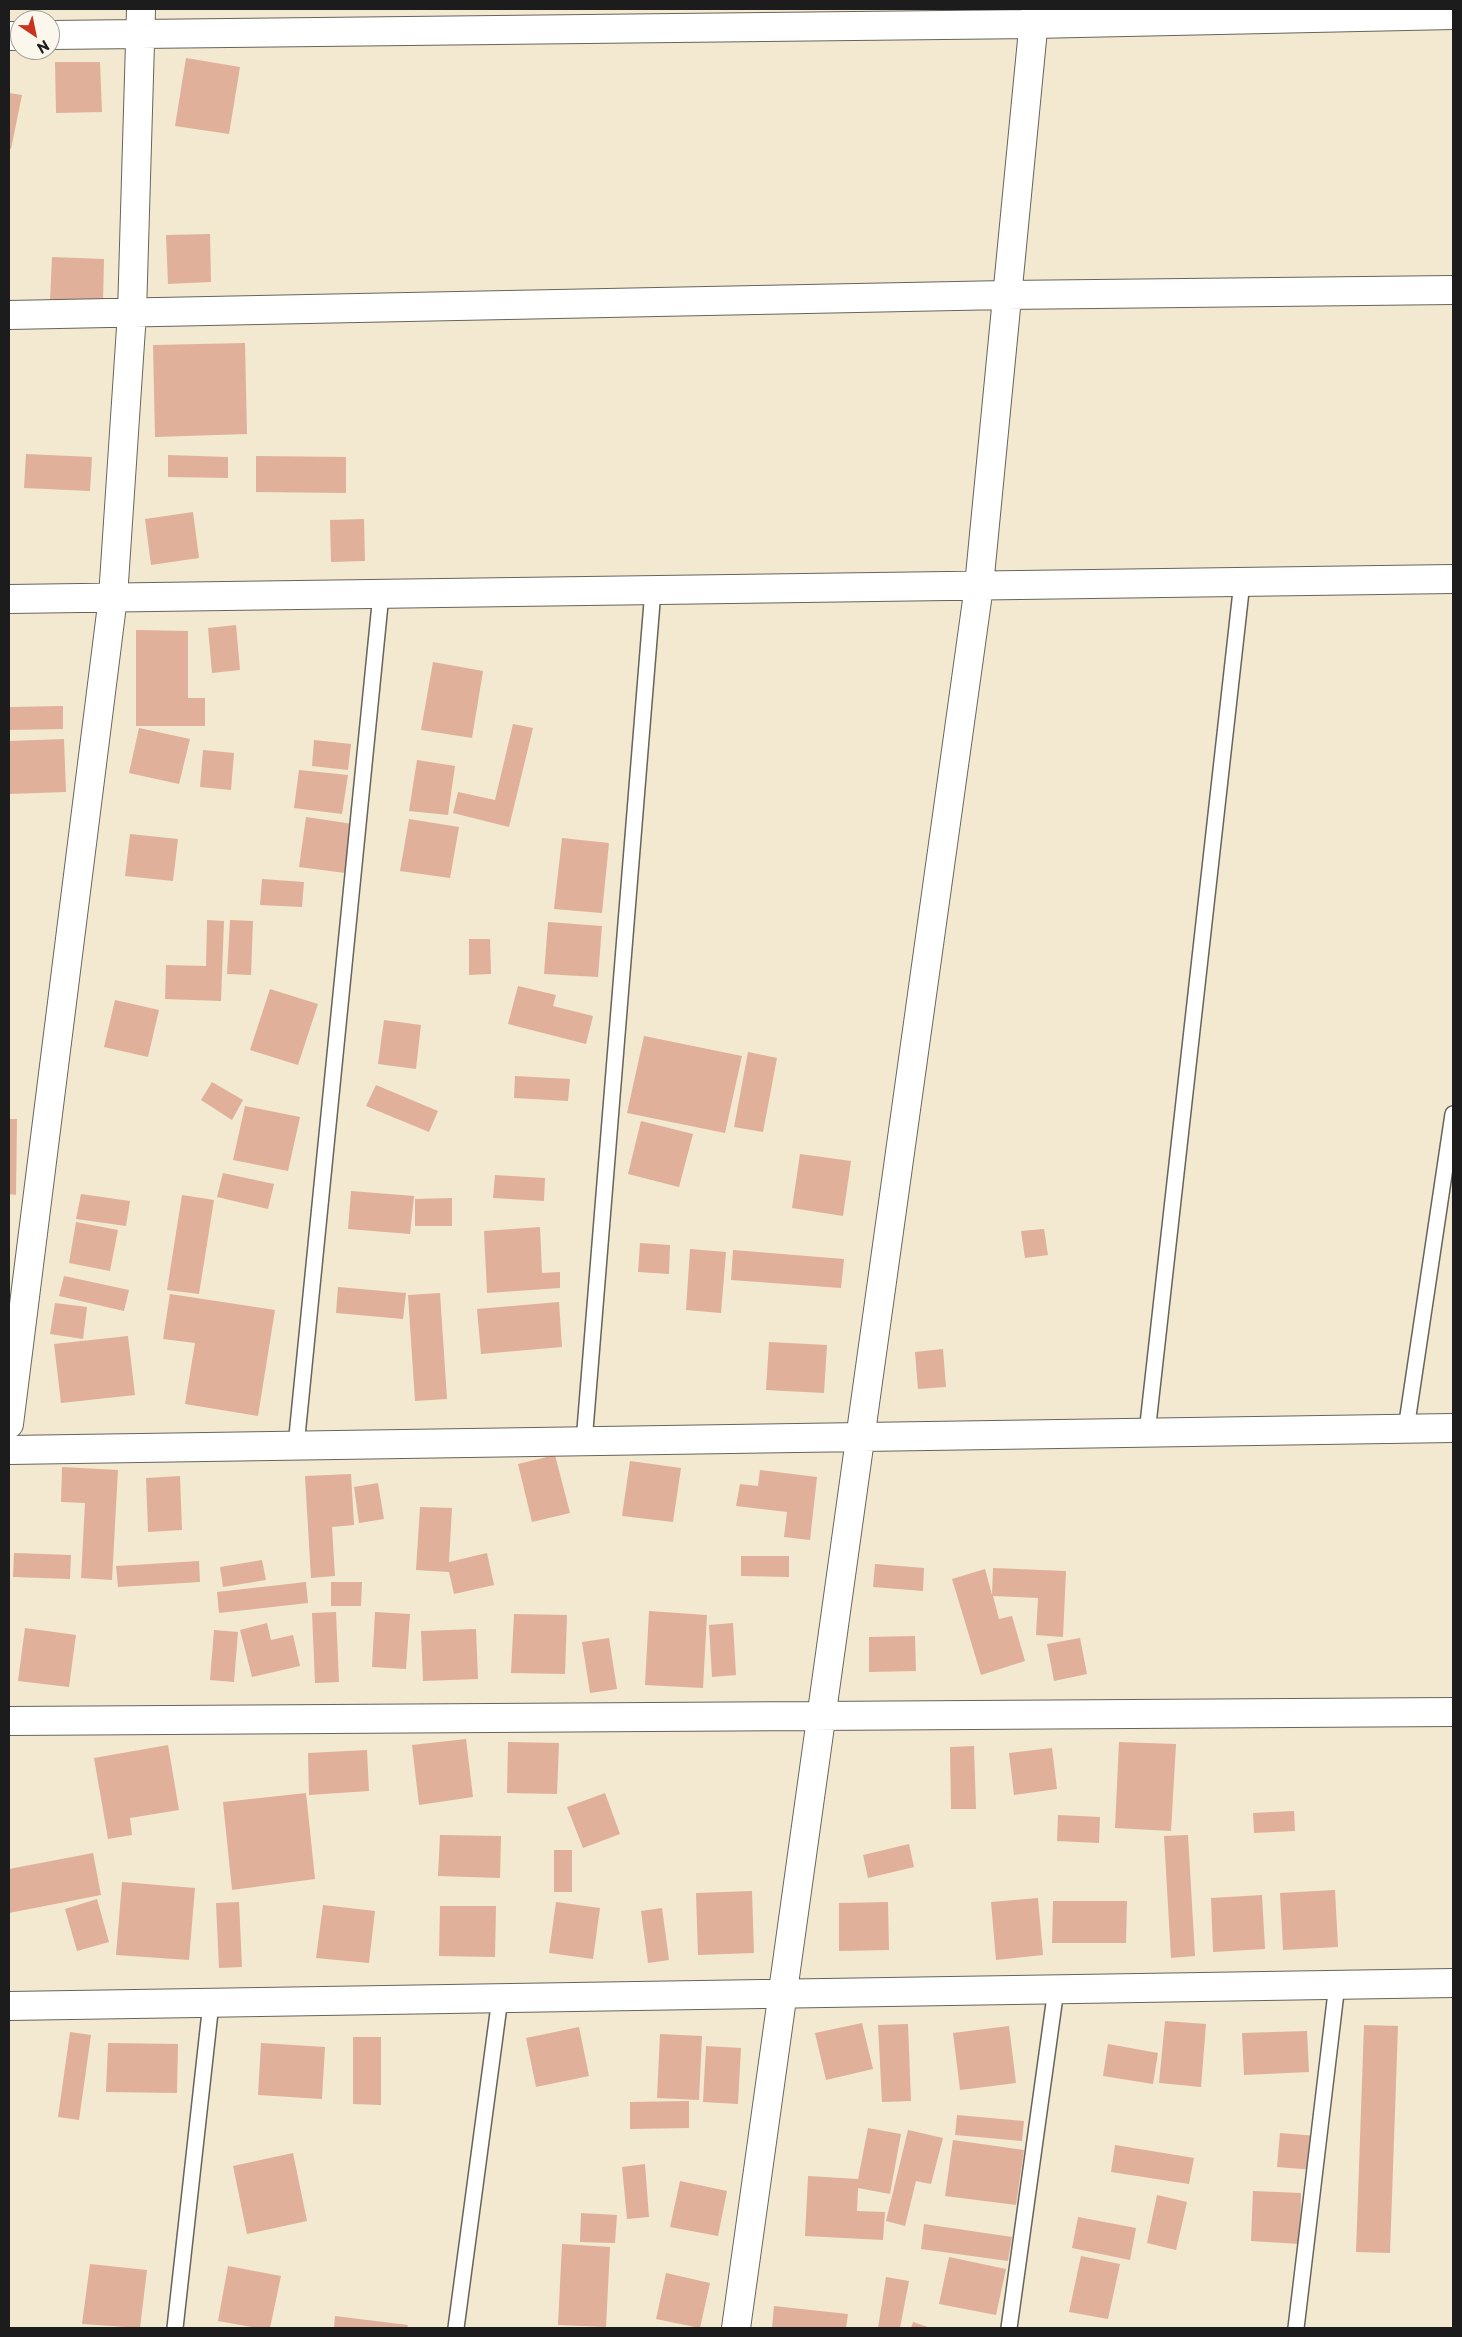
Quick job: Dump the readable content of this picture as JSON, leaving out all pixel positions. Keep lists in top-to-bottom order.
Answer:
{
  "north": "bottom right"
}
